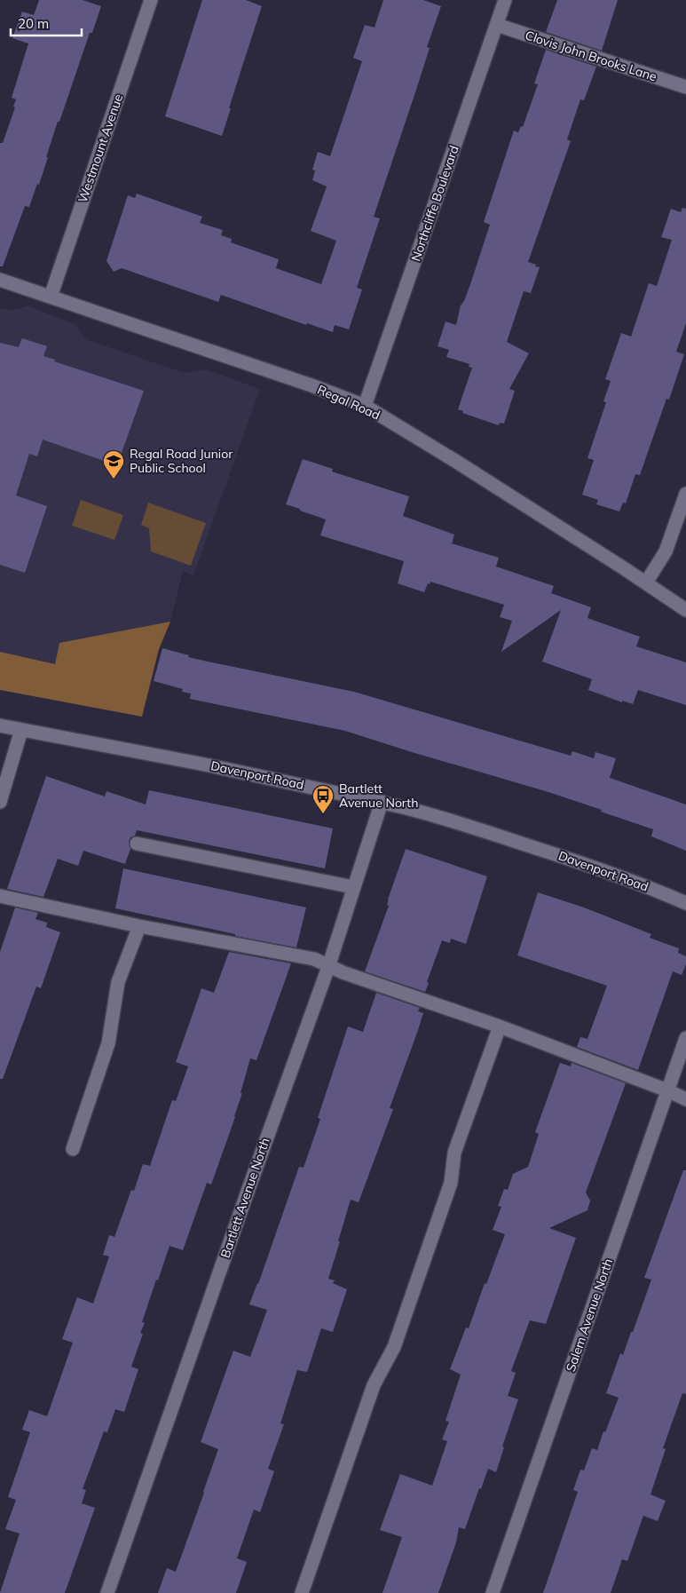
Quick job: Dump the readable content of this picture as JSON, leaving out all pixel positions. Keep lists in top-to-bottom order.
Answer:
{
  "streets": {
    "street": [
      "Clovis John Brooks Lane",
      "Westmount Avenue",
      "Northcliffe Boulevard",
      "Regal Road",
      "Davenport Road",
      "Bartlett Avenue North",
      "Salem Avenue North"
    ]
  },
  "crossings": [
    ["Clovis John Brooks Lane", "Northcliffe Boulevard"],
    ["Westmount Avenue", "Regal Road"],
    ["Northcliffe Boulevard", "Regal Road"],
    ["Davenport Road", "Bartlett Avenue North"]
  ],
  "places": {
    "school or university": ["Regal Road Junior Public School"],
    "bus stop": ["Bartlett Avenue North"]
  },
  "scale_bar": "20 m"
}
